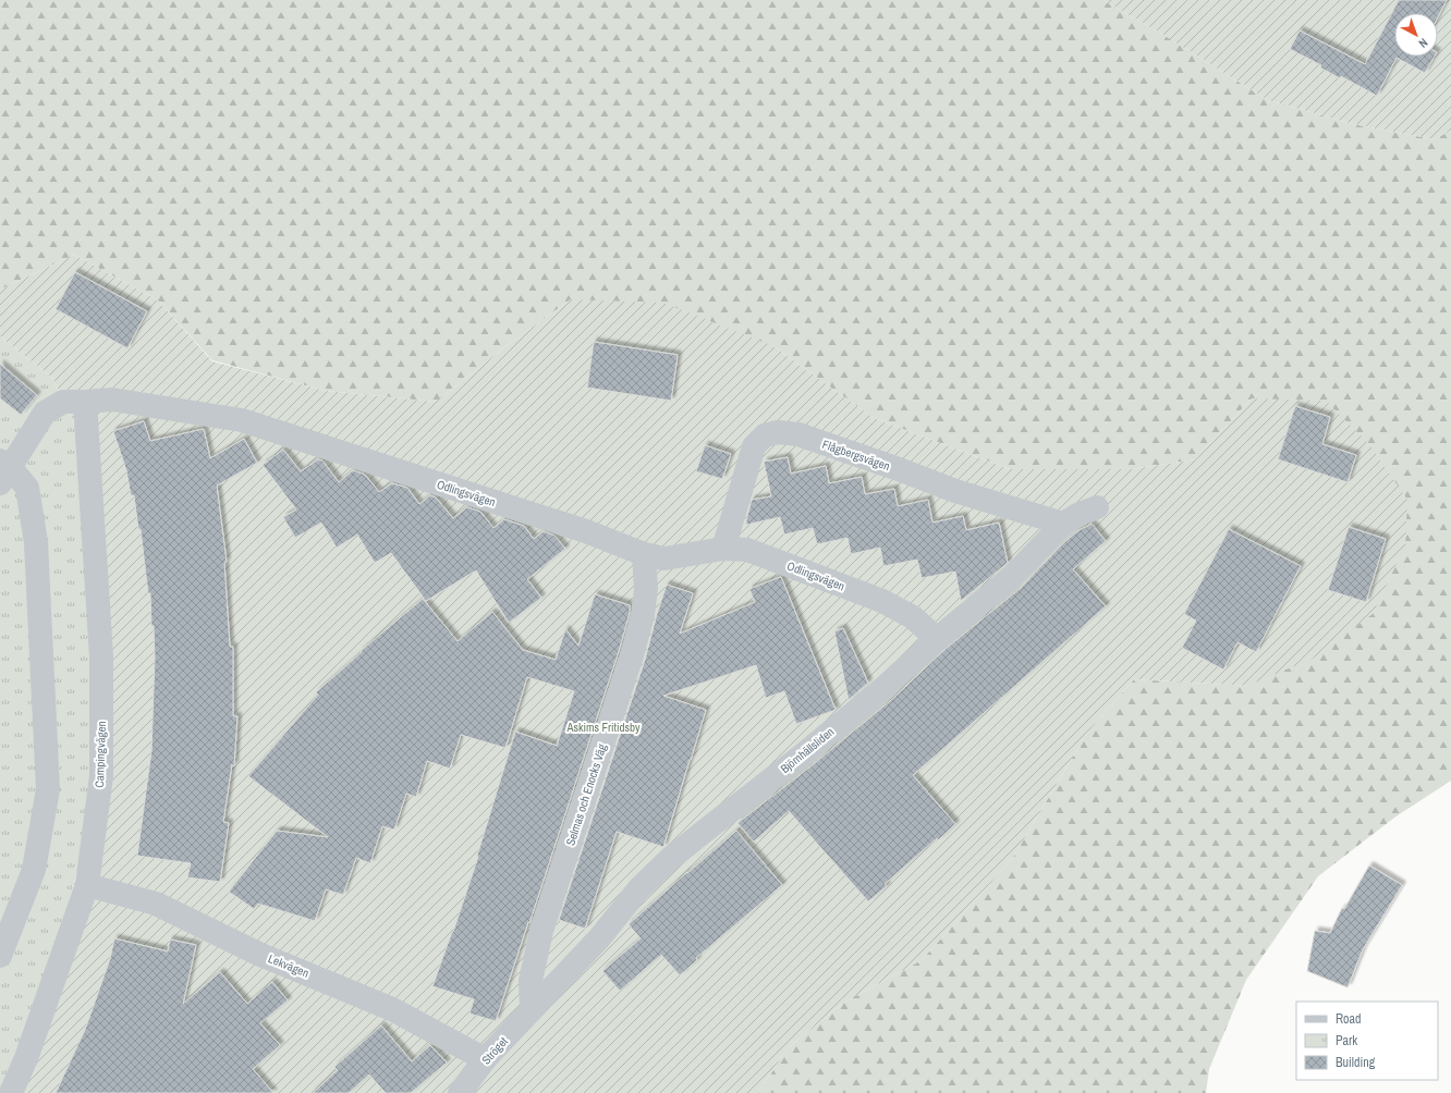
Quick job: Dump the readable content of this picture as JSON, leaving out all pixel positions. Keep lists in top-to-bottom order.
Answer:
{
  "streets": {
    "lane": [
      "Flågbergsvägen",
      "Odlingsvägen",
      "Björnhällsliden",
      "Campingvägen",
      "Selmas och Enocks Väg",
      "Lekvägen",
      "Ströget"
    ]
  },
  "crossings": [
    ["Flågbergsvägen", "Odlingsvägen"],
    ["Flågbergsvägen", "Björnhällsliden"],
    ["Odlingsvägen", "Björnhällsliden"],
    ["Odlingsvägen", "Campingvägen"],
    ["Odlingsvägen", "Selmas och Enocks Väg"],
    ["Björnhällsliden", "Selmas och Enocks Väg"],
    ["Björnhällsliden", "Ströget"],
    ["Campingvägen", "Lekvägen"],
    ["Selmas och Enocks Väg", "Ströget"],
    ["Lekvägen", "Ströget"]
  ],
  "parks": ["Askims Fritidsby"],
  "legend": ["Road", "Park", "Building"],
  "north": "bottom right"
}
